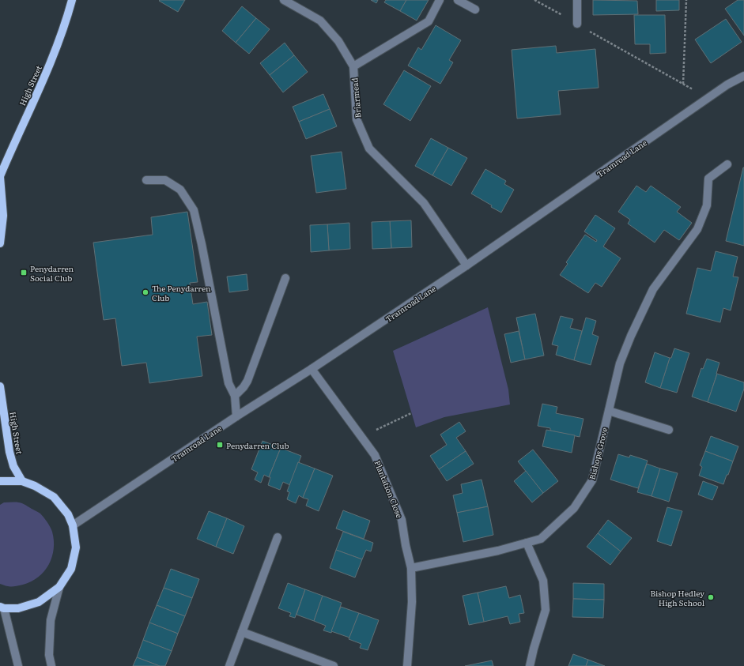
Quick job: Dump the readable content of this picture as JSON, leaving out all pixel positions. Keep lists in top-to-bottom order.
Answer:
{
  "streets": {
    "main road": ["High Street"],
    "street": [
      "Briarmead",
      "Tramroad Lane",
      "Bishops Grove",
      "Plantation Close"
    ]
  },
  "crossings": [
    ["Briarmead", "Tramroad Lane"],
    ["Tramroad Lane", "Plantation Close"],
    ["Bishops Grove", "Plantation Close"]
  ],
  "places": {
    "transit": ["Penydarren Social Club", "Penydarren Club"],
    "other": ["The Penydarren Club", "Bishop Hedley High School"]
  }
}
